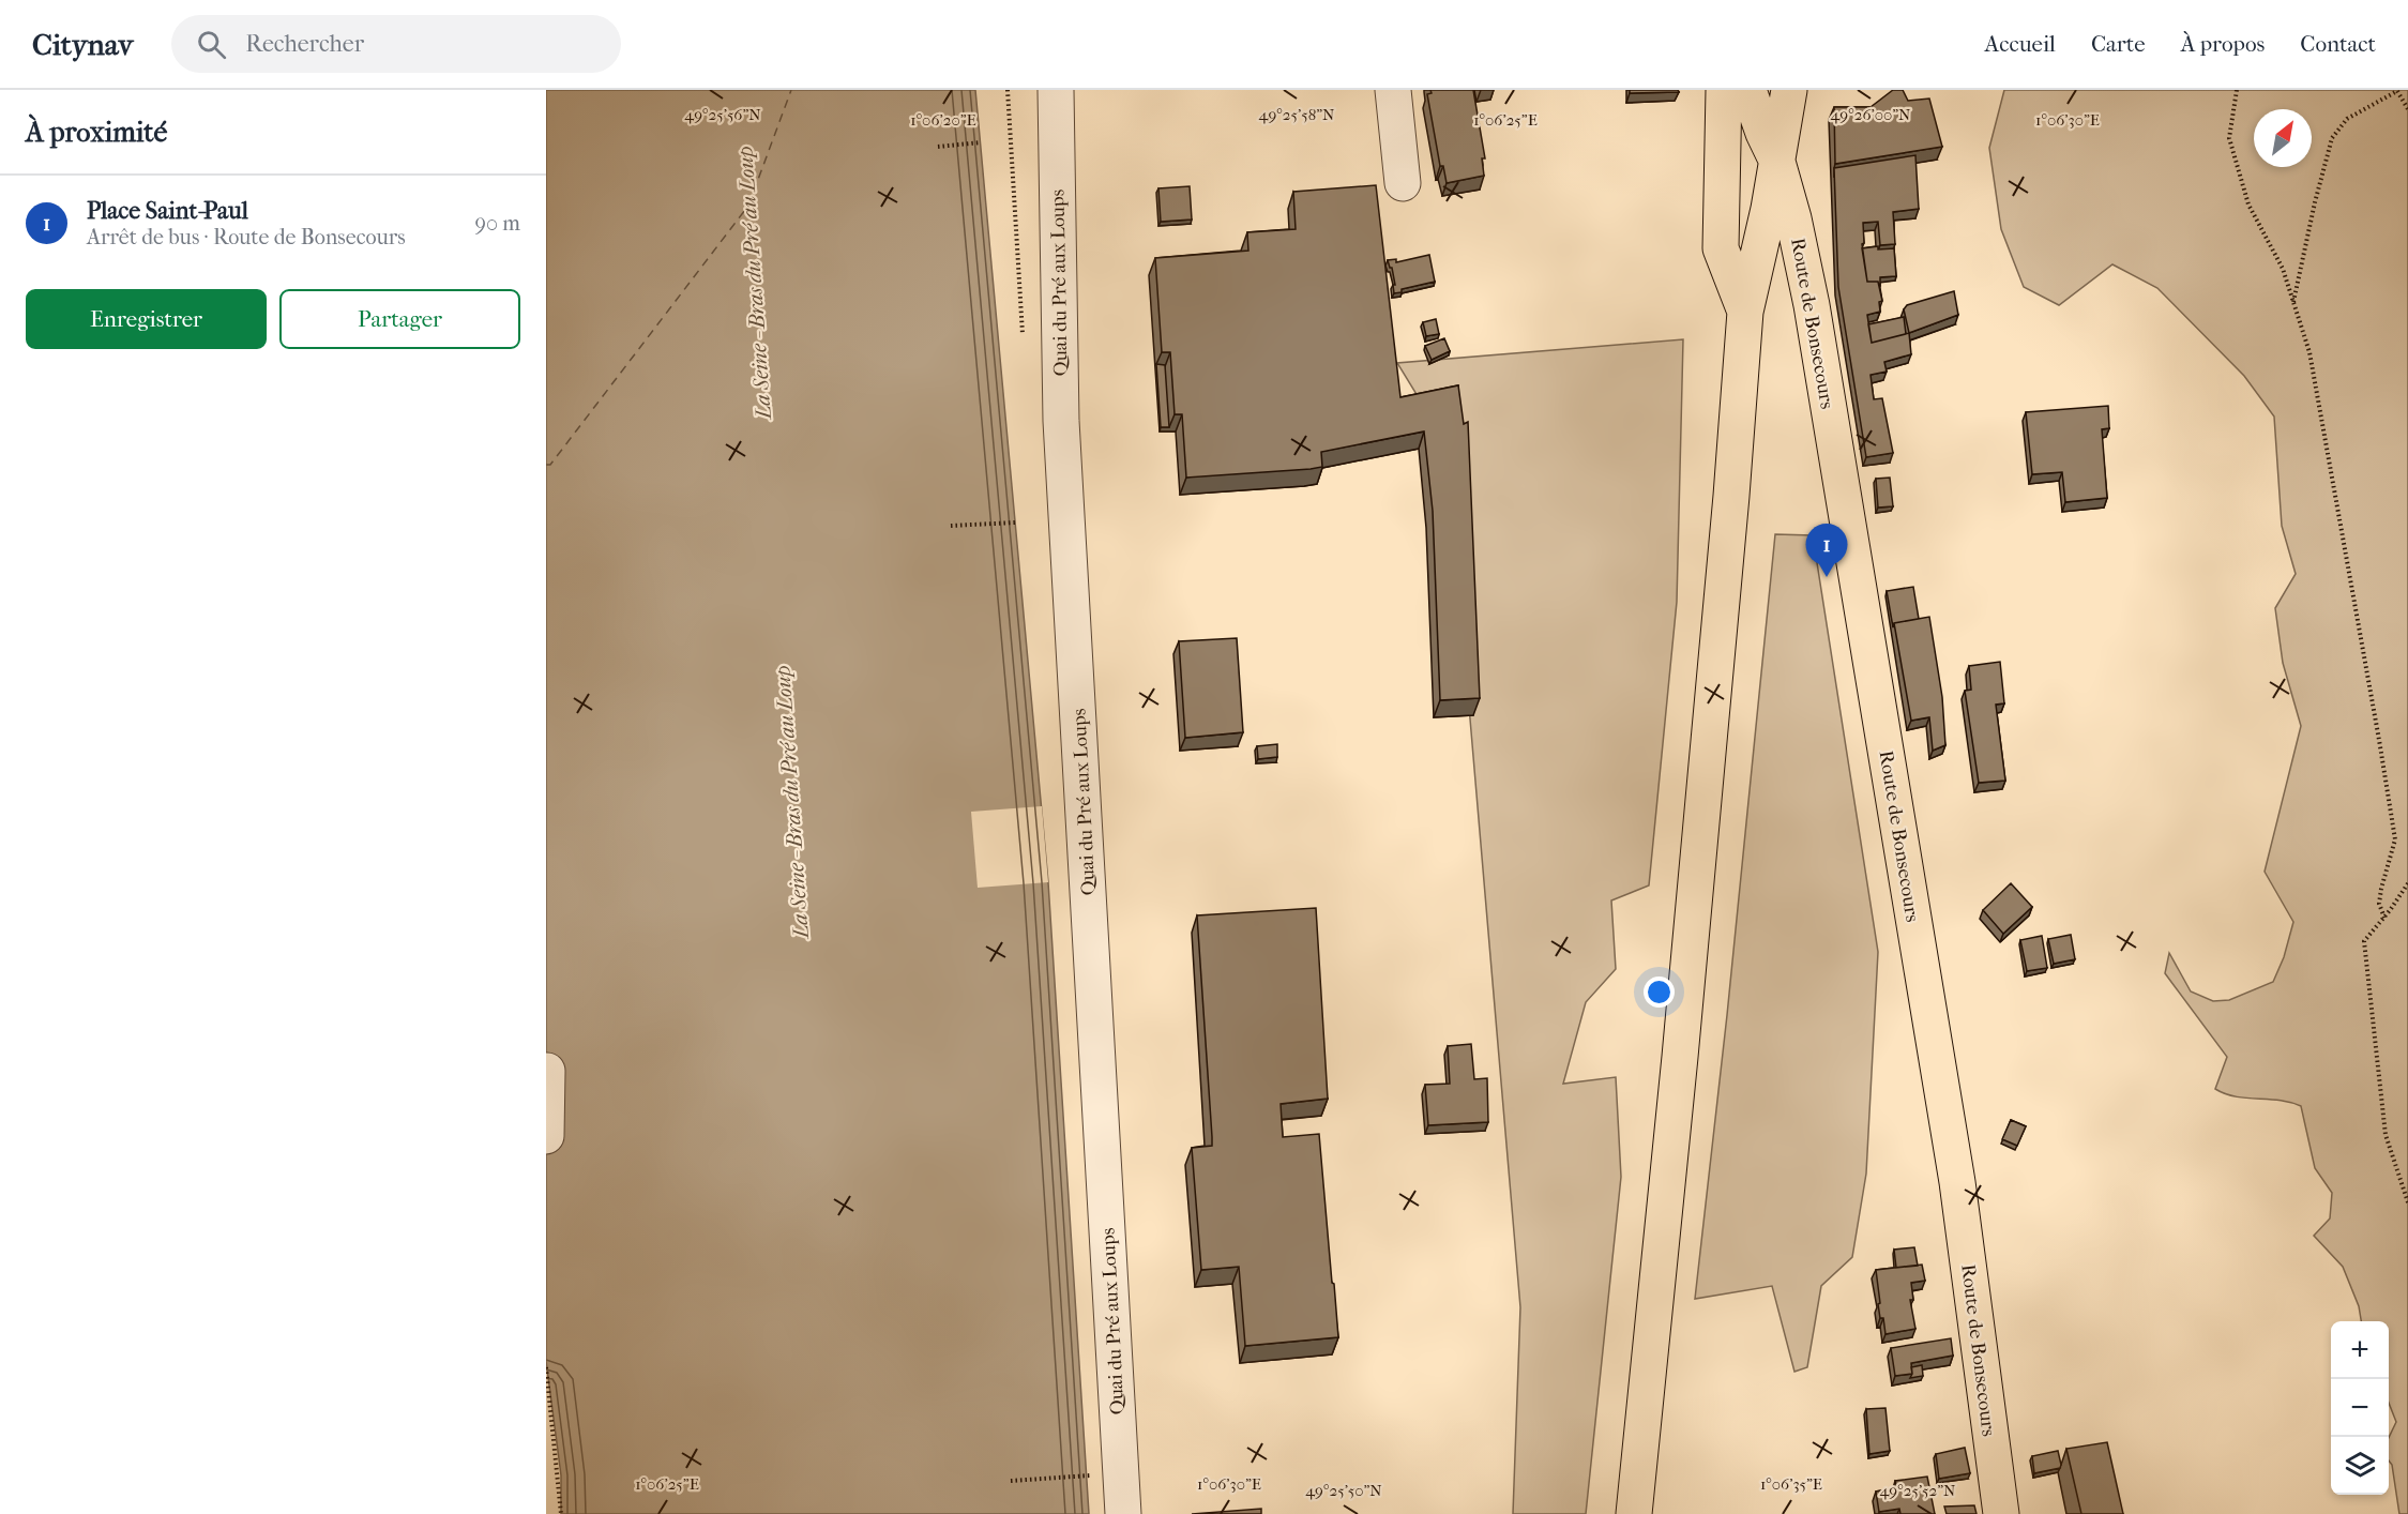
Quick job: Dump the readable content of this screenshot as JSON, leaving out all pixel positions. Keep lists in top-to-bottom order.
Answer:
{
  "streets": {
    "main road": ["Route de Bonsecours"],
    "street": ["Quai du Pré aux Loups"]
  },
  "water": ["La Seine - Bras du Pré au Loup"],
  "north": "top right",
  "page": {
    "header": "Citynav",
    "search": "Rechercher",
    "nav": [
      "Accueil",
      "Carte",
      "À propos",
      "Contact"
    ],
    "heading": "À proximité",
    "list": [
      {
        "mark": "1",
        "name": "Place Saint-Paul",
        "note": "Arrêt de bus · Route de Bonsecours",
        "value": "90 m"
      }
    ],
    "buttons": ["Enregistrer", "Partager"],
    "pins": "1",
    "map_buttons": ["+", "−"]
  },
  "coordinates": [
    "49°25'56\"N",
    "49°25'58\"N",
    "49°26'00\"N",
    "1°06'25\"E",
    "1°06'30\"E",
    "1°06'20\"E",
    "1°06'35\"E",
    "49°25'50\"N",
    "49°25'52\"N"
  ]
}
